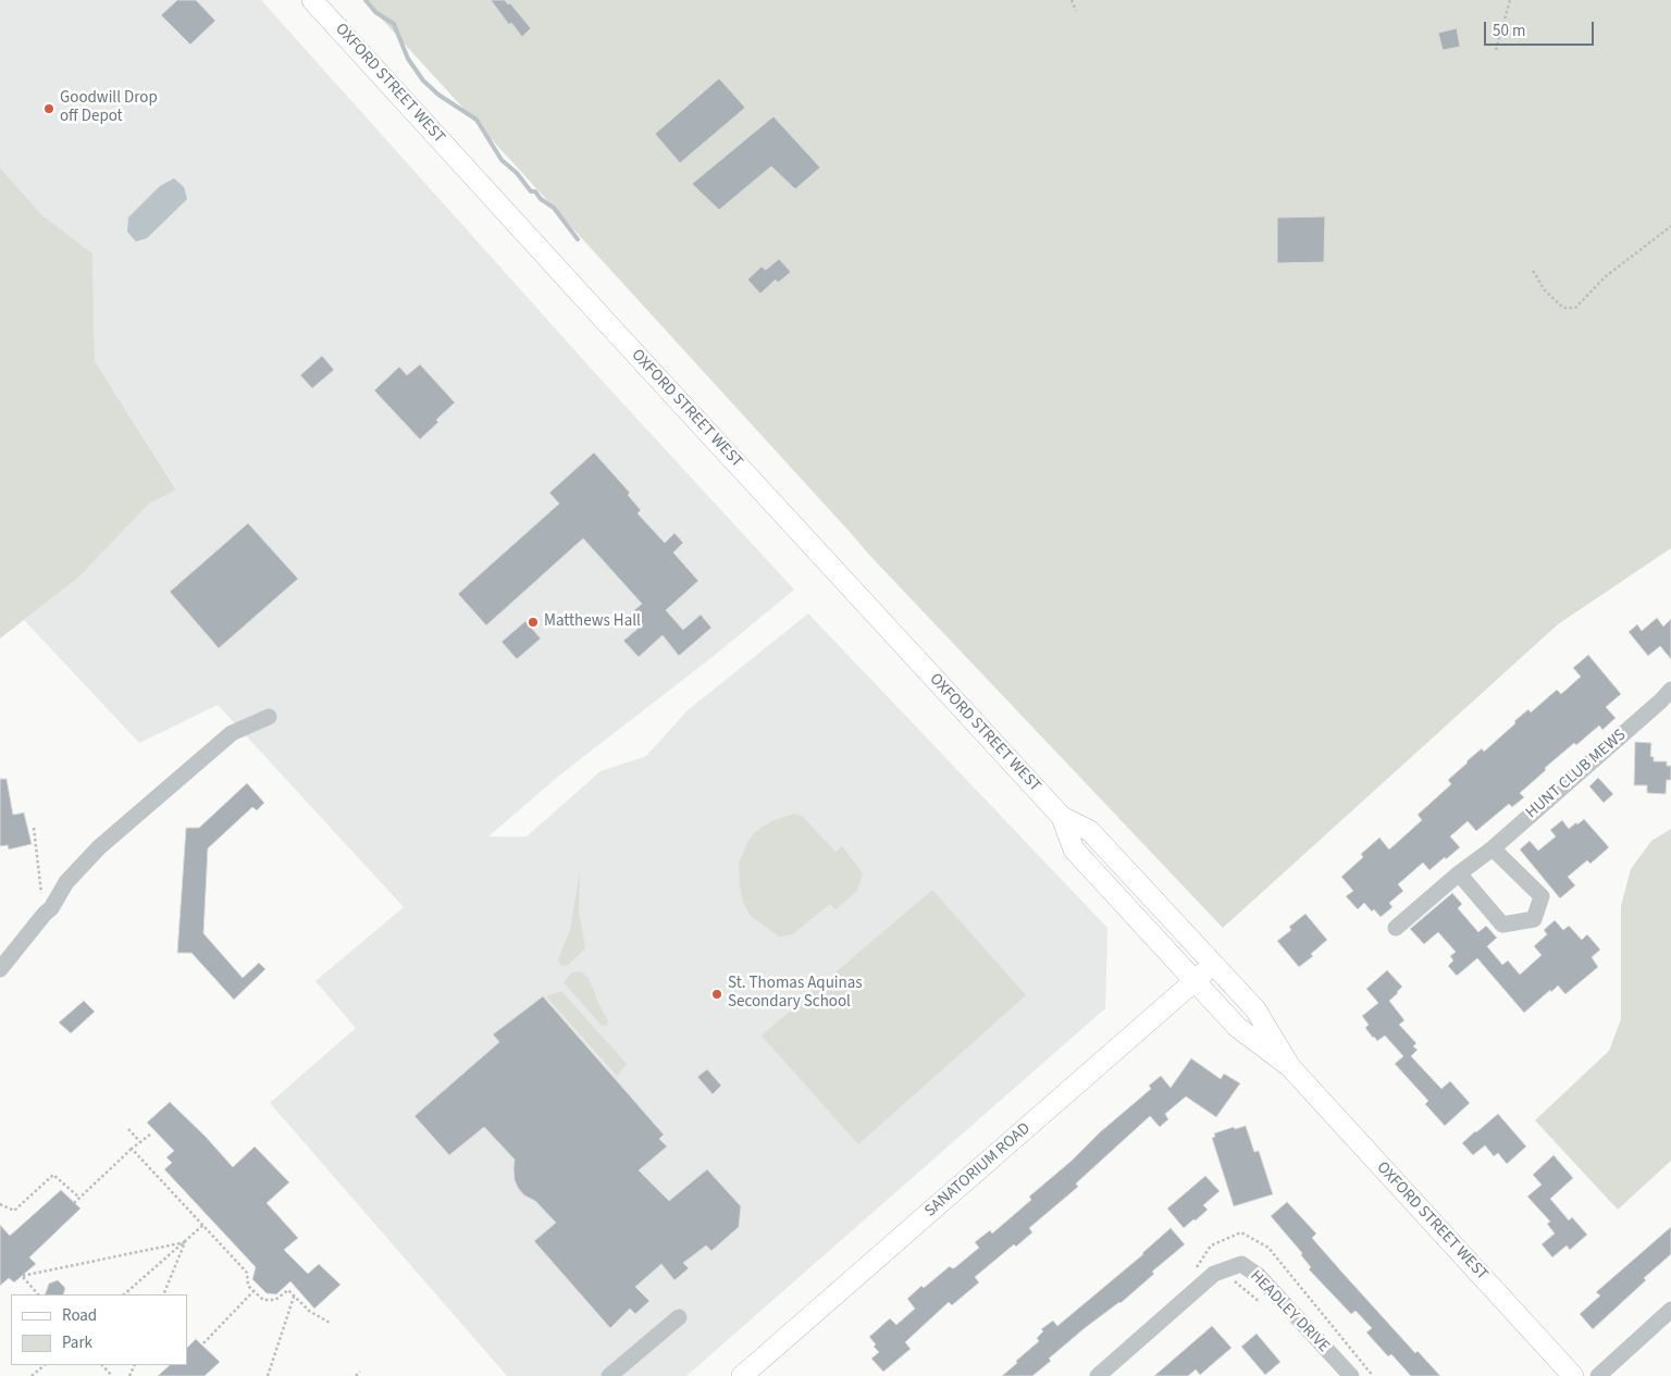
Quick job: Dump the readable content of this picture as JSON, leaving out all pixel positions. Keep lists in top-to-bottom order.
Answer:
{
  "streets": {
    "main road": ["OXFORD STREET WEST", "SANATORIUM ROAD"],
    "street": ["HUNT CLUB MEWS", "HEADLEY DRIVE"]
  },
  "crossings": [
    ["OXFORD STREET WEST", "SANATORIUM ROAD"]
  ],
  "places": ["Goodwill Drop off Depot", "Matthews Hall", "St. Thomas Aquinas Secondary School"],
  "legend": ["Road", "Park"],
  "scale_bar": "50 m"
}
